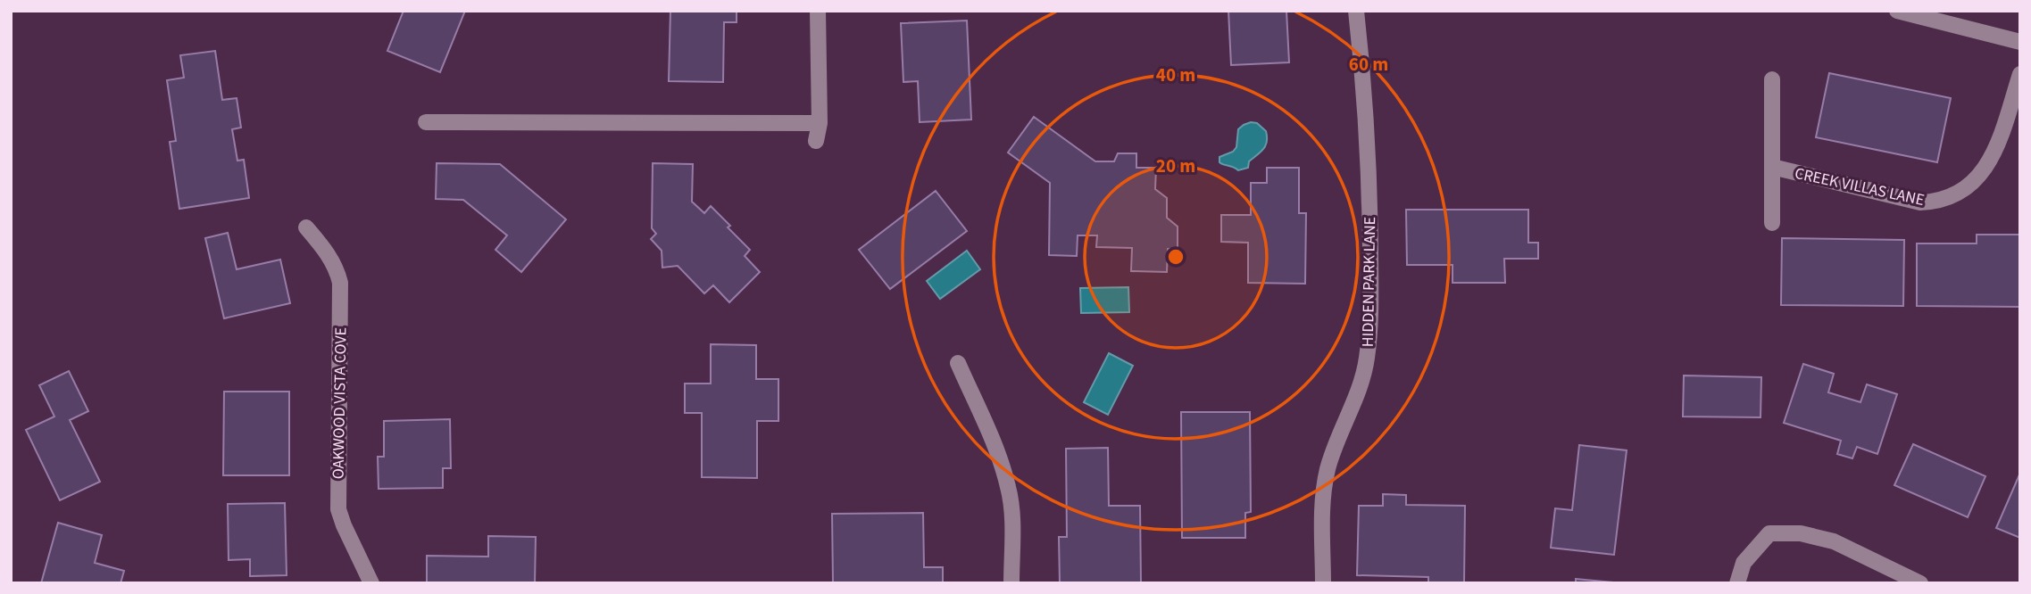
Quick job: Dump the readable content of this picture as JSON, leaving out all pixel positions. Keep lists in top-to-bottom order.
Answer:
{
  "streets": {
    "street": ["CREEK VILLAS LANE", "HIDDEN PARK LANE", "OAKWOOD VISTA COVE"]
  },
  "rings": ["60 m", "40 m", "20 m"]
}
